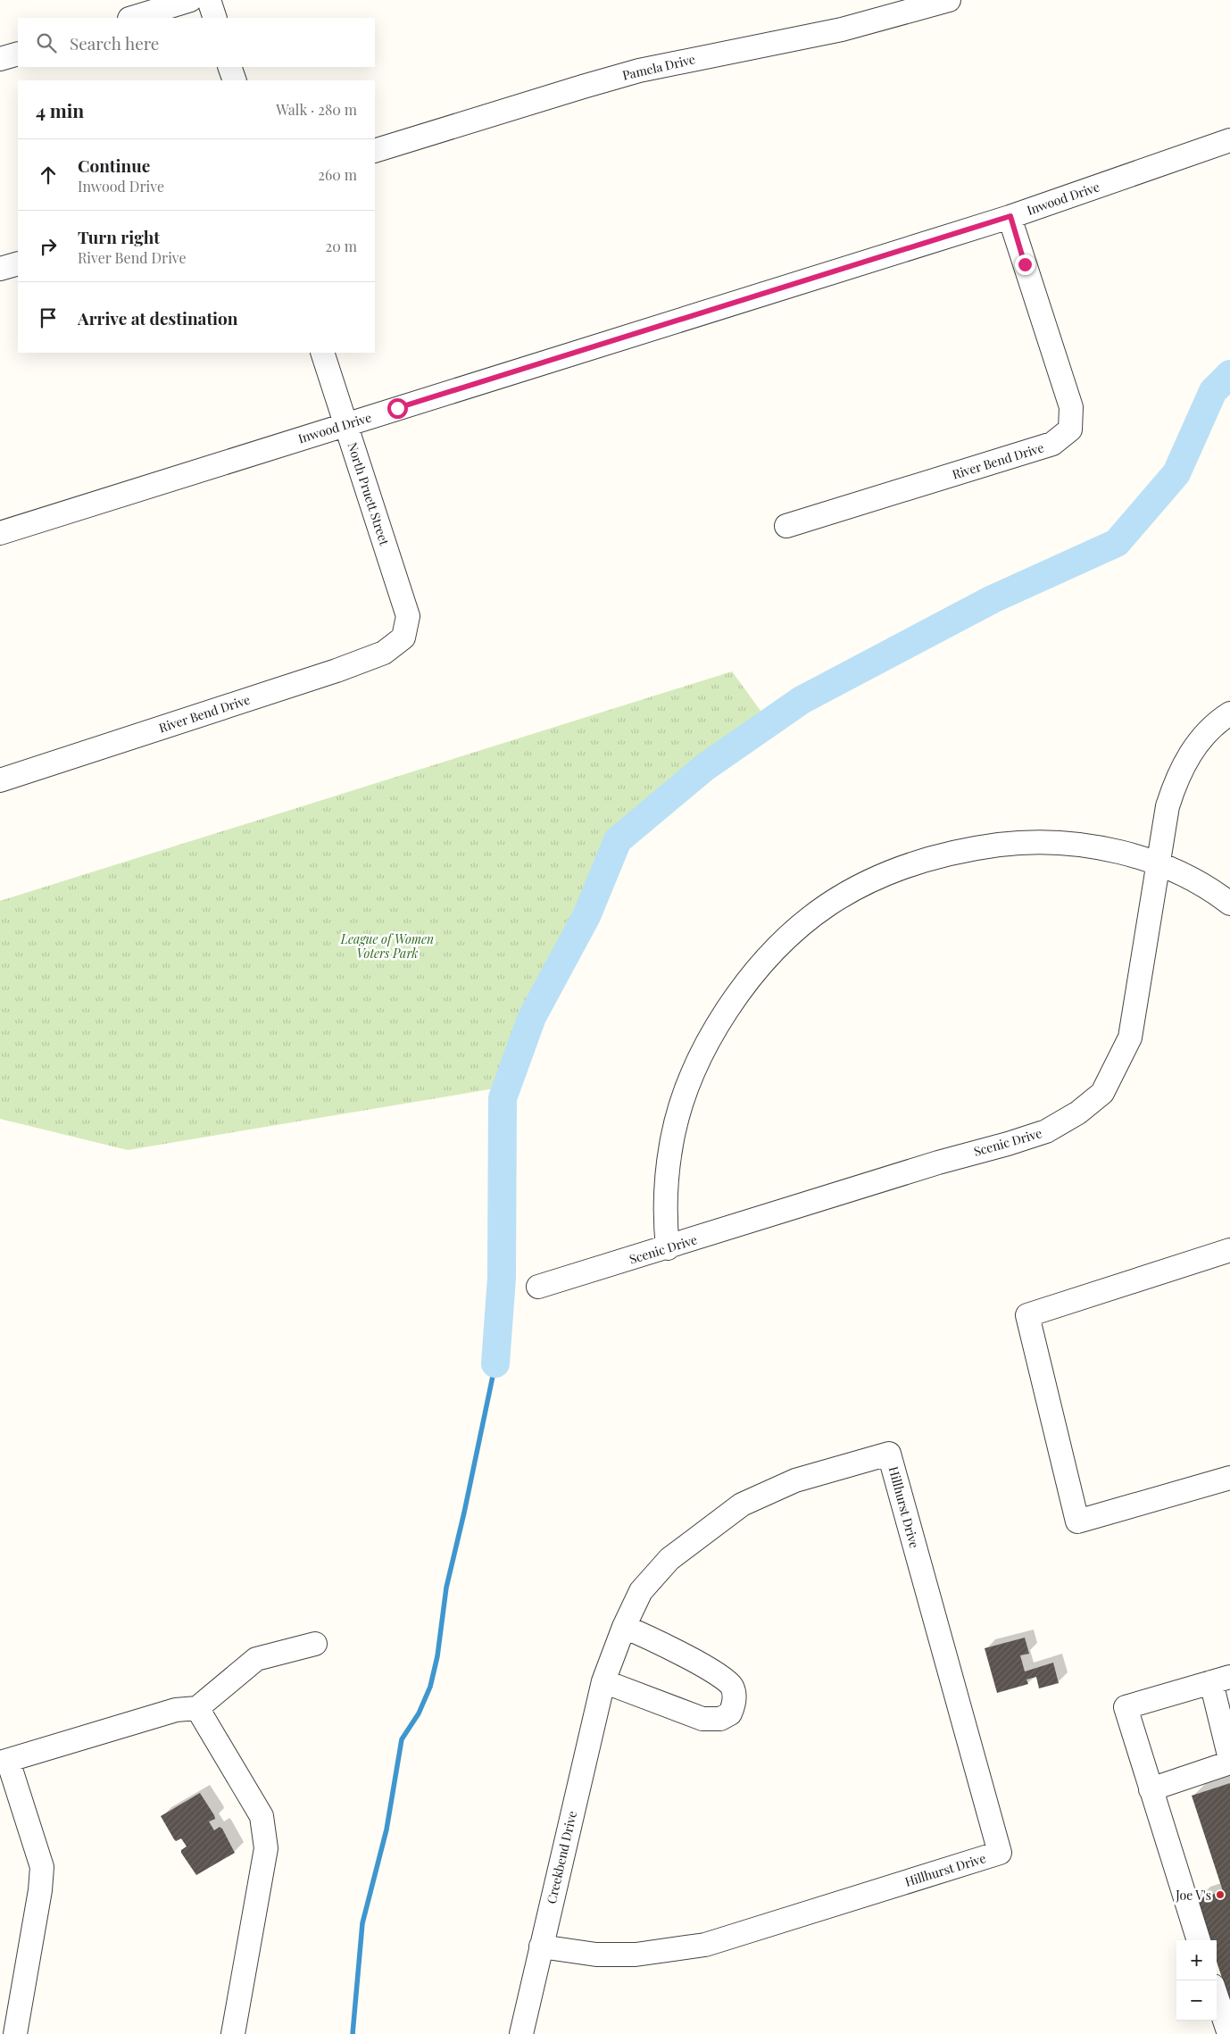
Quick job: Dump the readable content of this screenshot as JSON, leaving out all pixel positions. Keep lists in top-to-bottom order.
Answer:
{
  "streets": {
    "street": [
      "Pamela Drive",
      "Inwood Drive",
      "River Bend Drive",
      "North Pruett Street",
      "Scenic Drive",
      "Hillhurst Drive",
      "Creekbend Drive"
    ]
  },
  "crossings": [
    ["Inwood Drive", "River Bend Drive"],
    ["Inwood Drive", "North Pruett Street"],
    ["River Bend Drive", "North Pruett Street"],
    ["Hillhurst Drive", "Creekbend Drive"]
  ],
  "parks": ["League of Women Voters Park"],
  "places": ["Joe V's"],
  "page": {
    "search": "Search here",
    "heading": ["4 min", "Walk · 280 m"],
    "list": [
      ["Continue", "Inwood Drive", "260 m"],
      ["Turn right", "River Bend Drive", "20 m"],
      "Arrive at destination"
    ],
    "map_buttons": ["+", "−"]
  }
}
